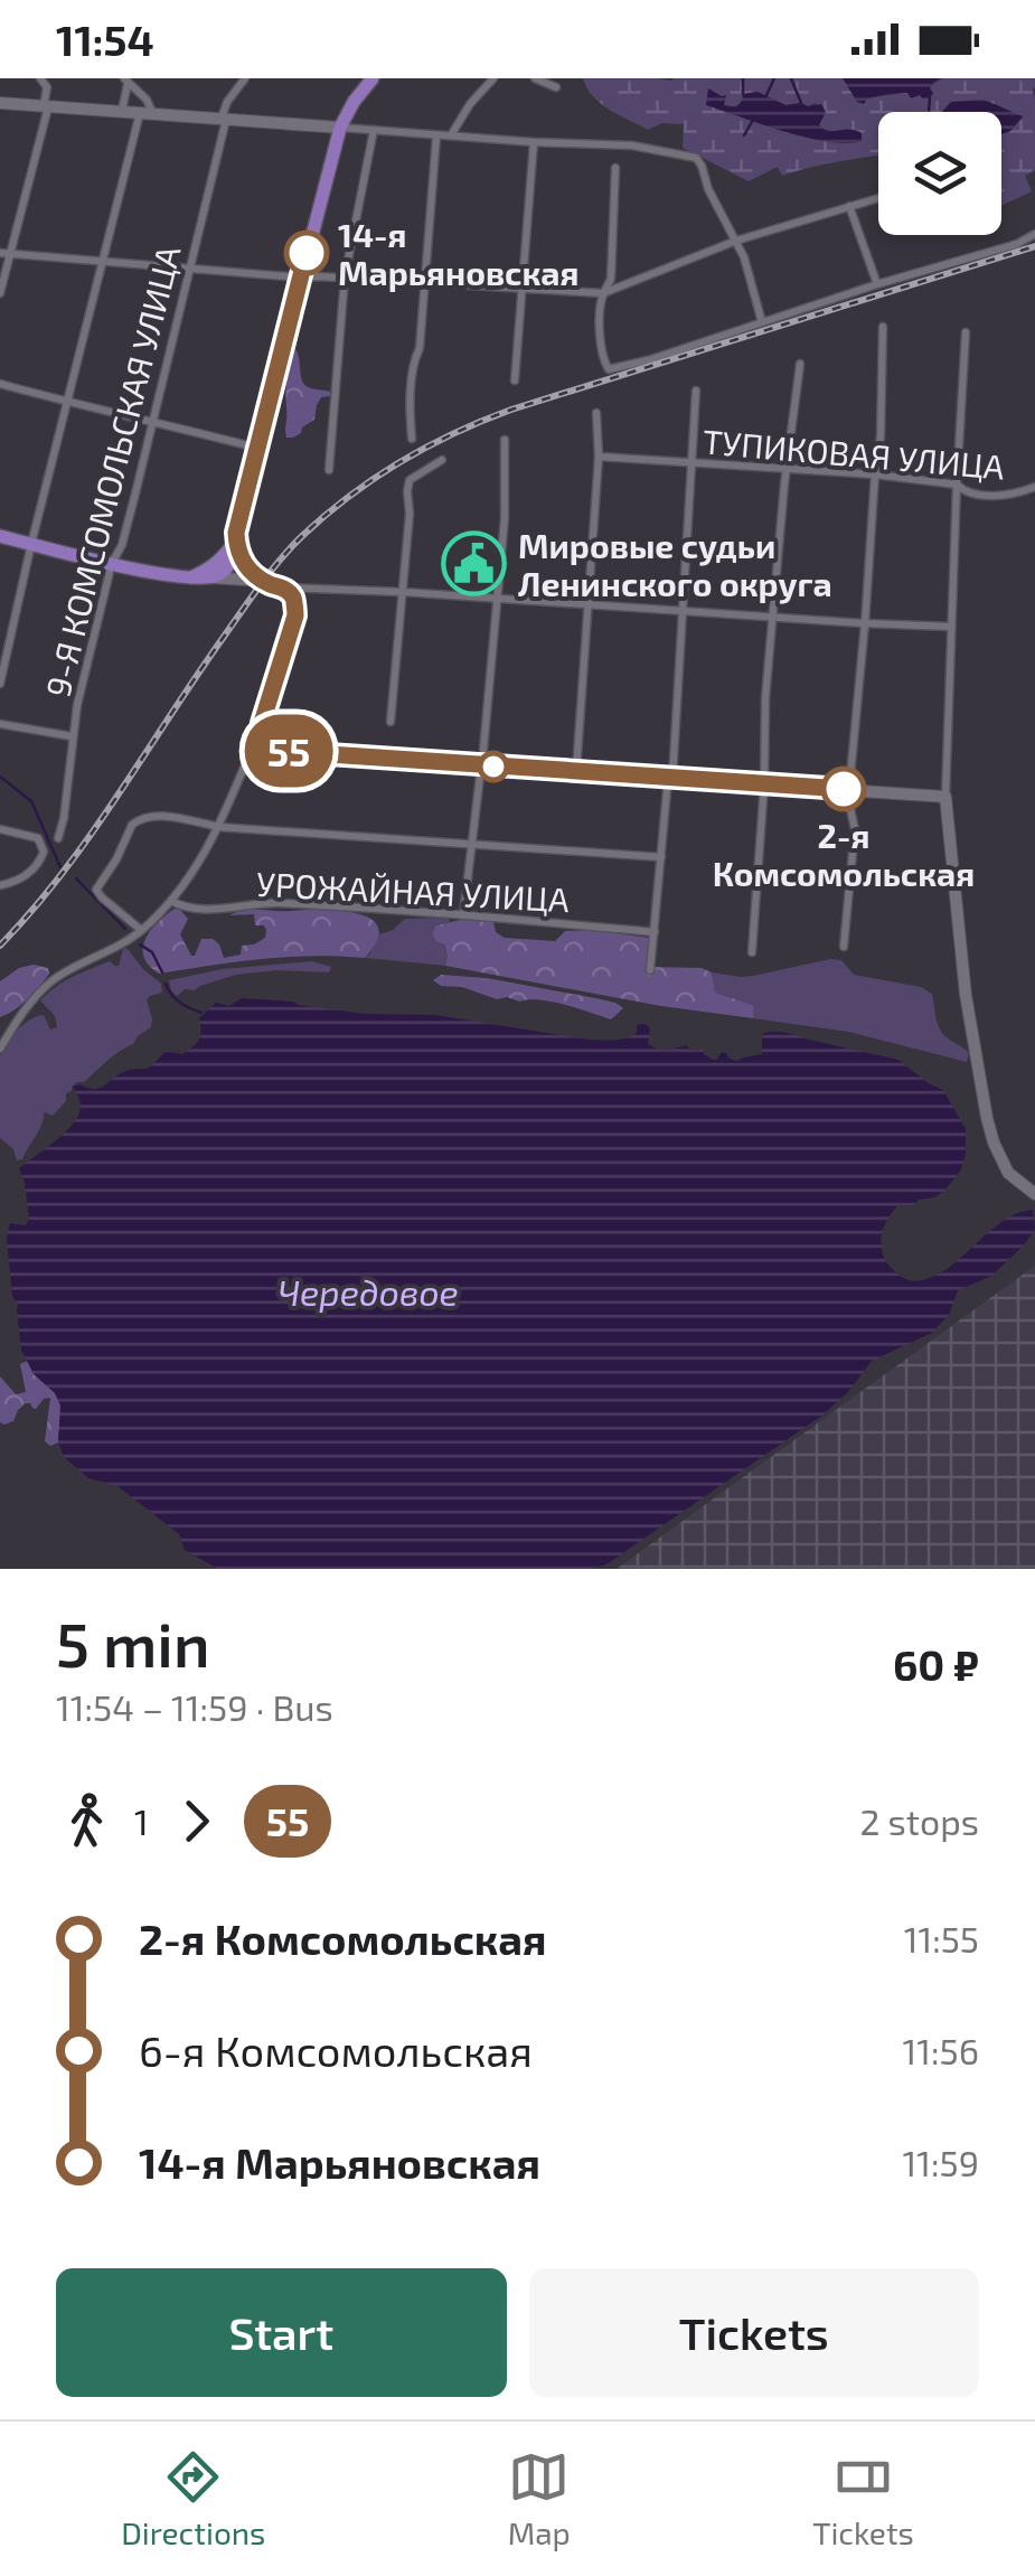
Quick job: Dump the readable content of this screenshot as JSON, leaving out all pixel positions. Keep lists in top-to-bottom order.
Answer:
{
  "streets": {
    "street": ["ТУПИКОВАЯ УЛИЦА", "9-Я КОМСОМОЛЬСКАЯ УЛИЦА", "УРОЖАЙНАЯ УЛИЦА"]
  },
  "water": ["Чередовое"],
  "places": {
    "other": ["14-я Марьяновская", "2-я Комсомольская"],
    "public building": ["Мировые судьи Ленинского округа"]
  },
  "lines": ["bus line 55"],
  "page": {
    "status": "11:54",
    "on_map": "55",
    "heading": ["5 min", "11:54 – 11:59 · Bus", "60 ₽"],
    "legs": ["1", "55", "2 stops"],
    "list": [
      {
        "name": "2-я Комсомольская",
        "value": "11:55"
      },
      {
        "name": "6-я Комсомольская",
        "value": "11:56"
      },
      {
        "name": "14-я Марьяновская",
        "value": "11:59"
      }
    ],
    "buttons": ["Start", "Tickets"],
    "tabs": ["Directions", "Map", "Tickets"]
  }
}
